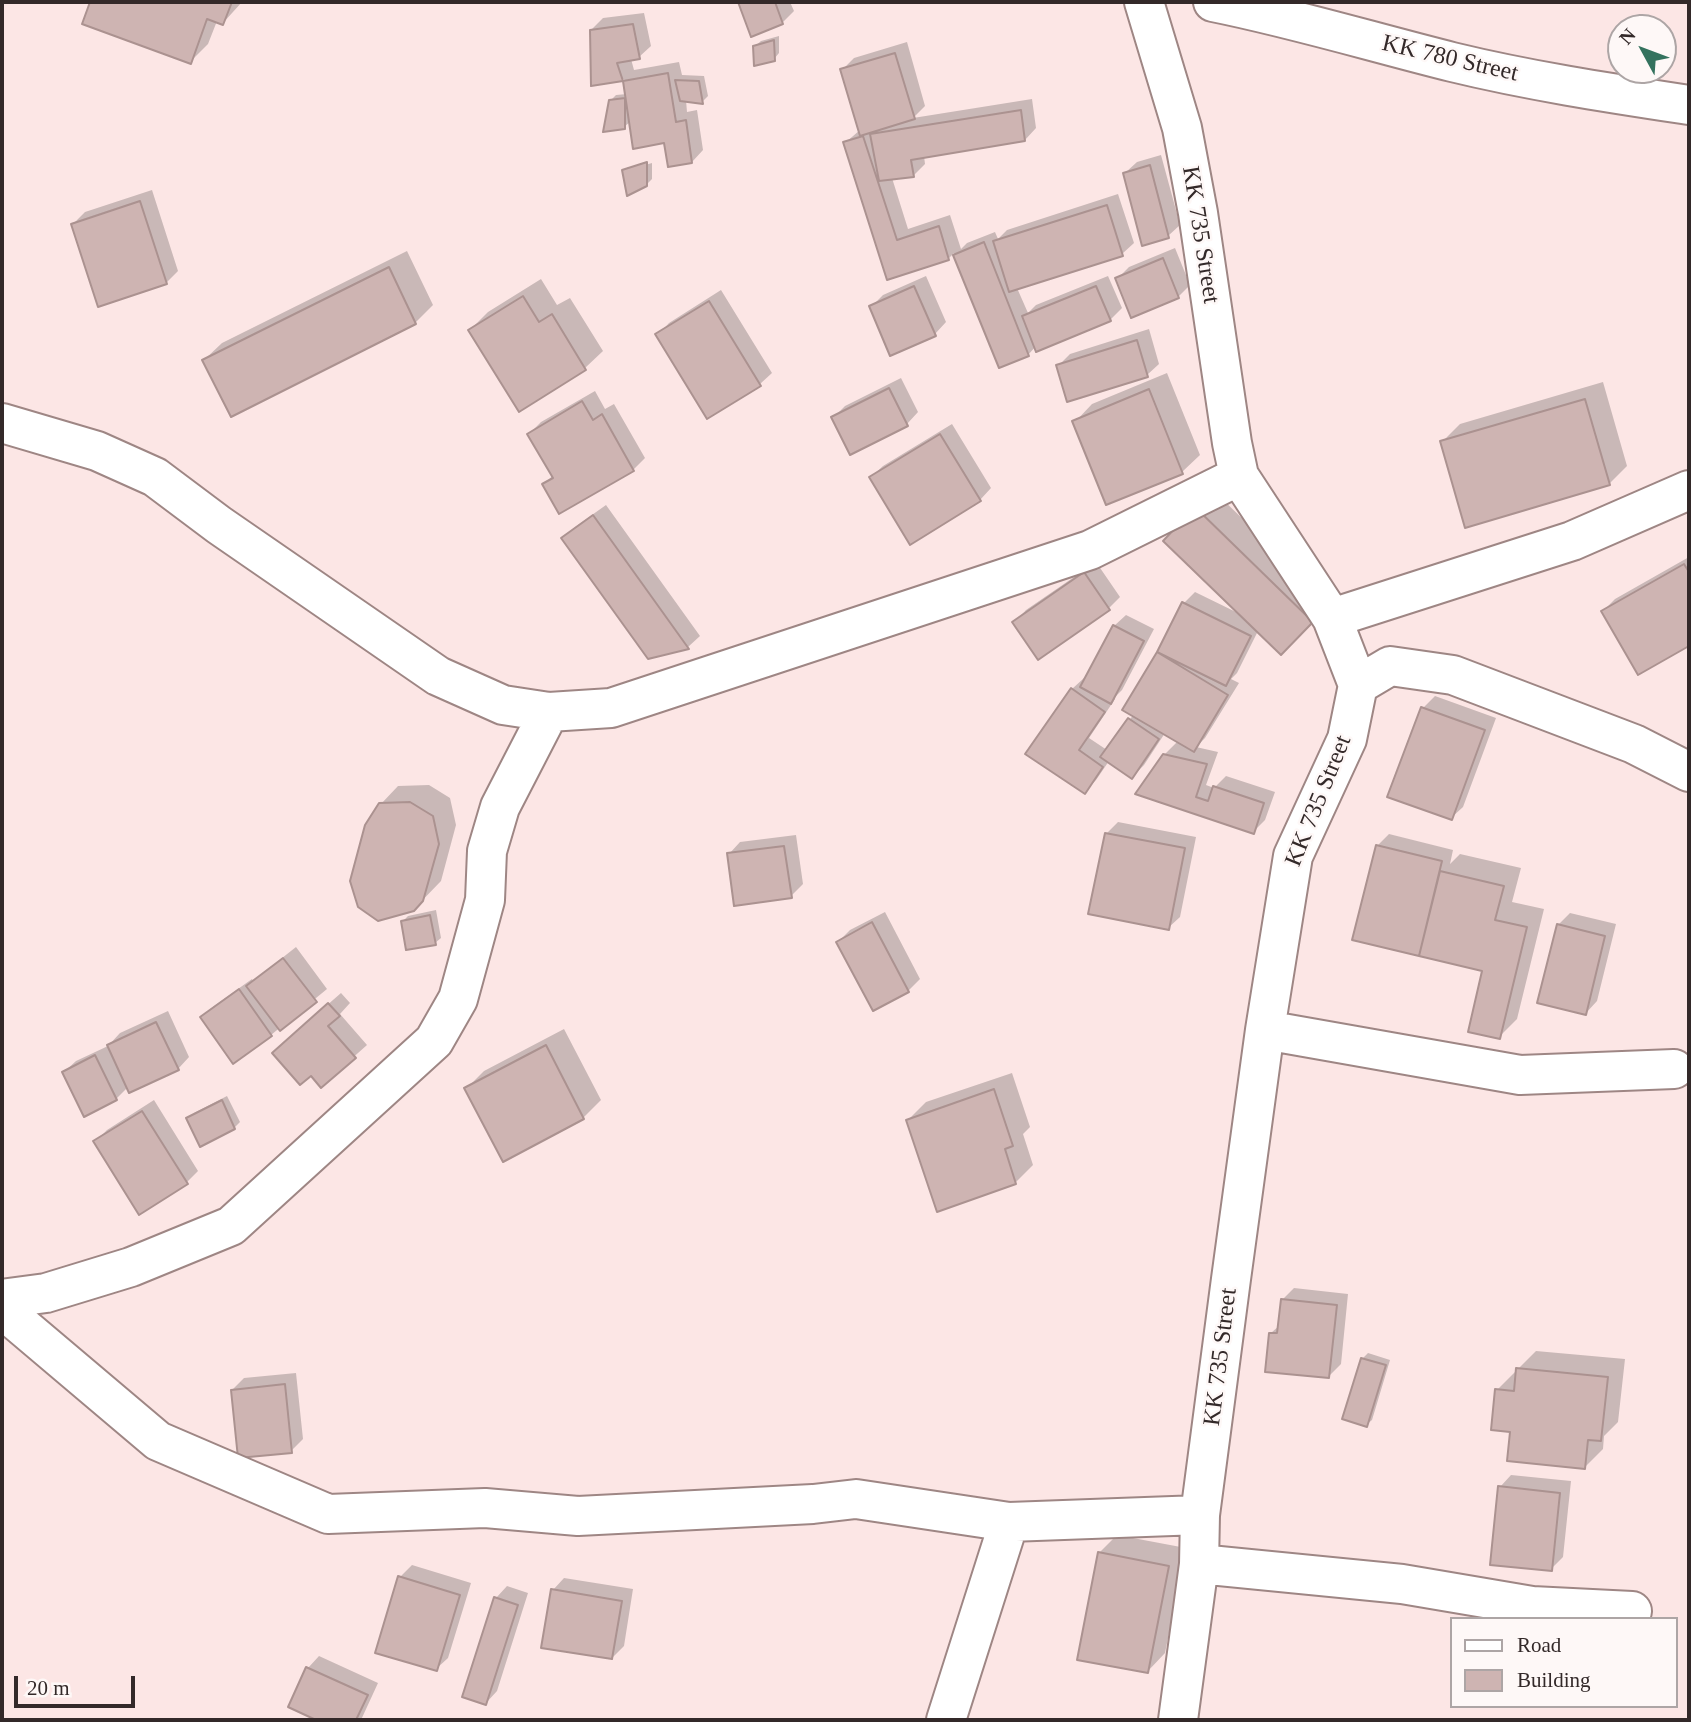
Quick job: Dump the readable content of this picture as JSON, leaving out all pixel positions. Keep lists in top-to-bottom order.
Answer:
{
  "streets": {
    "street": ["KK 780 Street", "KK 735 Street"]
  },
  "legend": ["Road", "Building"],
  "scale_bar": "20 m",
  "north": "top left"
}
